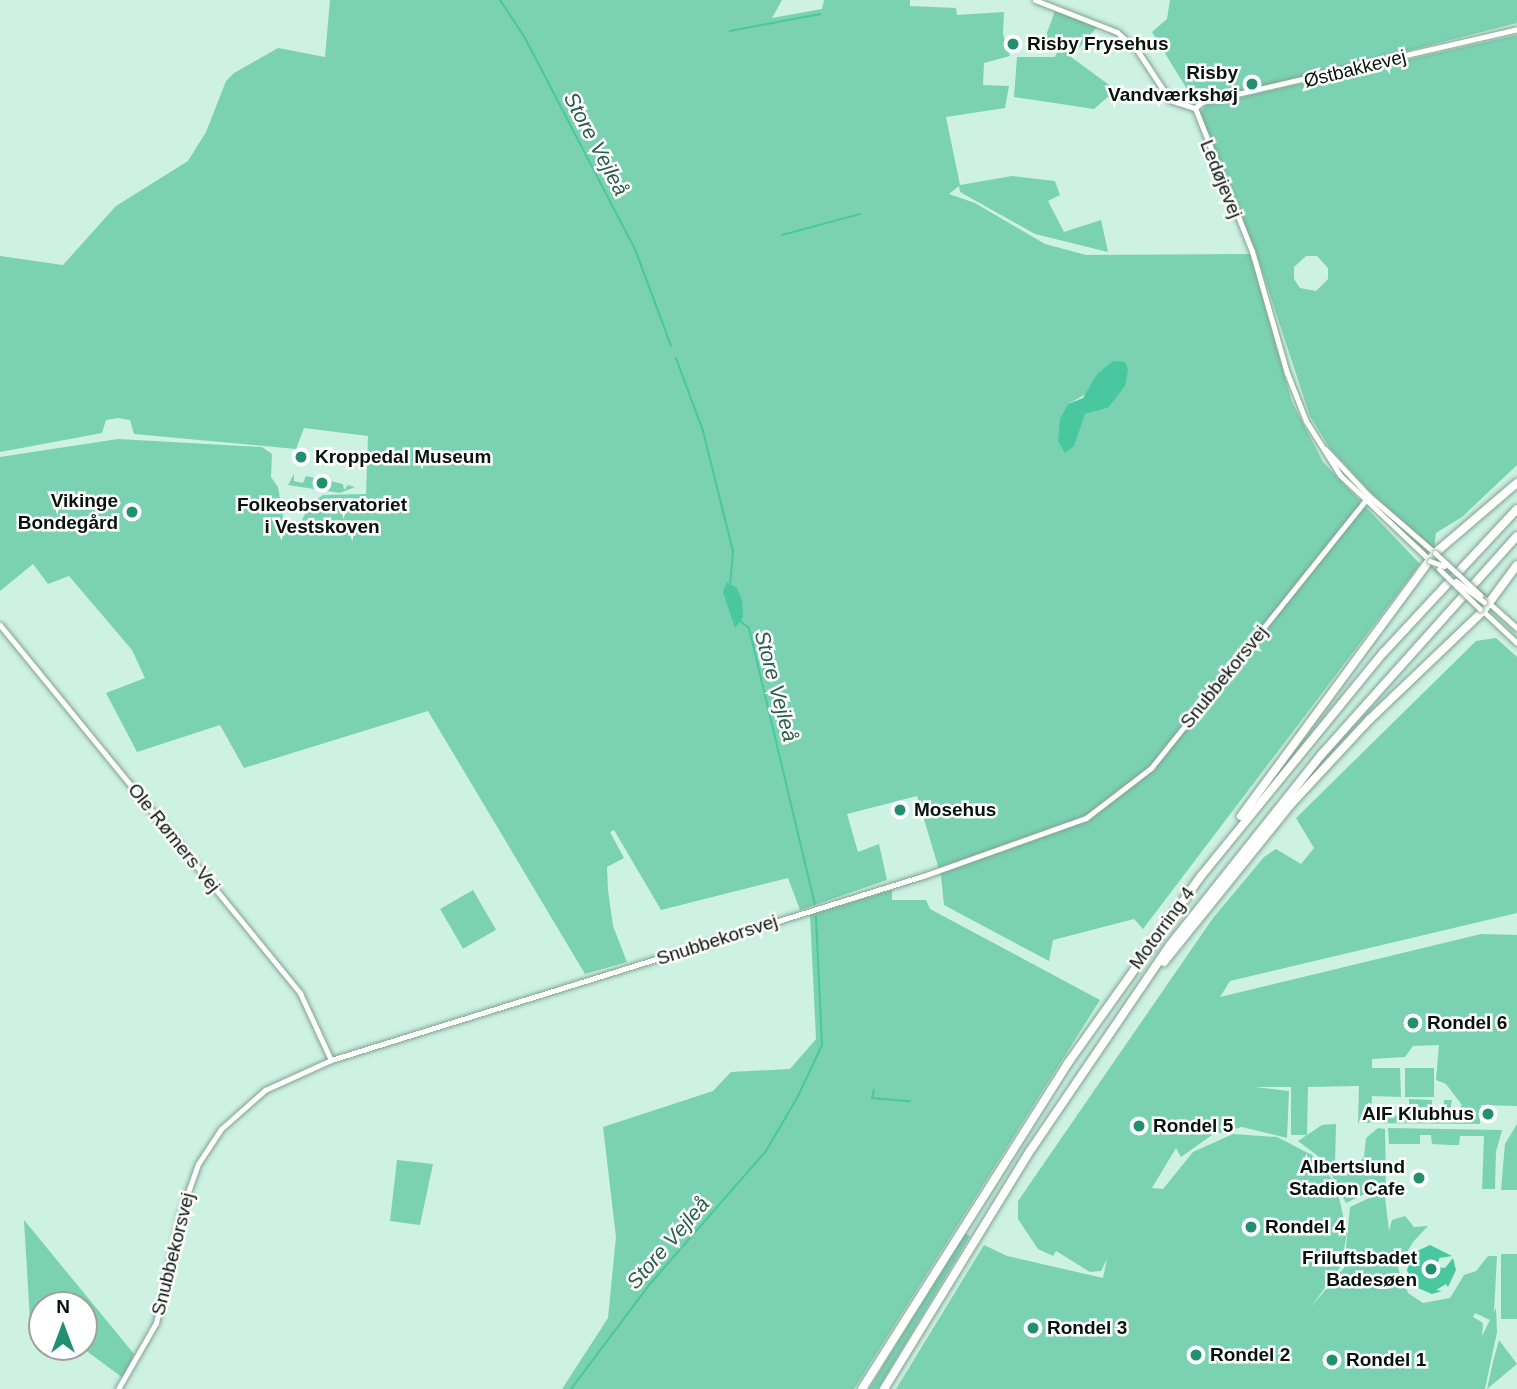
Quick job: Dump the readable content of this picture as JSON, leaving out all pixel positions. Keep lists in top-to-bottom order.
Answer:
{
  "streets": {
    "highway": ["Motorring 4"],
    "street": [
      "Østbakkevej",
      "Ledøjevej",
      "Snubbekorsvej",
      "Ole Rømers Vej"
    ]
  },
  "crossings": [
    ["Østbakkevej", "Ledøjevej"],
    ["Ledøjevej", "Snubbekorsvej"],
    ["Snubbekorsvej", "Ole Rømers Vej"]
  ],
  "water": ["Store Vejleå"],
  "places": [
    "Risby Frysehus",
    "Risby Vandværkshøj",
    "Kroppedal Museum",
    "Folkeobservatoriet i Vestskoven",
    "Vikinge Bondegård",
    "Mosehus",
    "Rondel 6",
    "AIF Klubhus",
    "Rondel 5",
    "Albertslund Stadion Cafe",
    "Rondel 4",
    "Friluftsbadet Badesøen",
    "Rondel 3",
    "Rondel 2",
    "Rondel 1"
  ],
  "north": "top"
}
